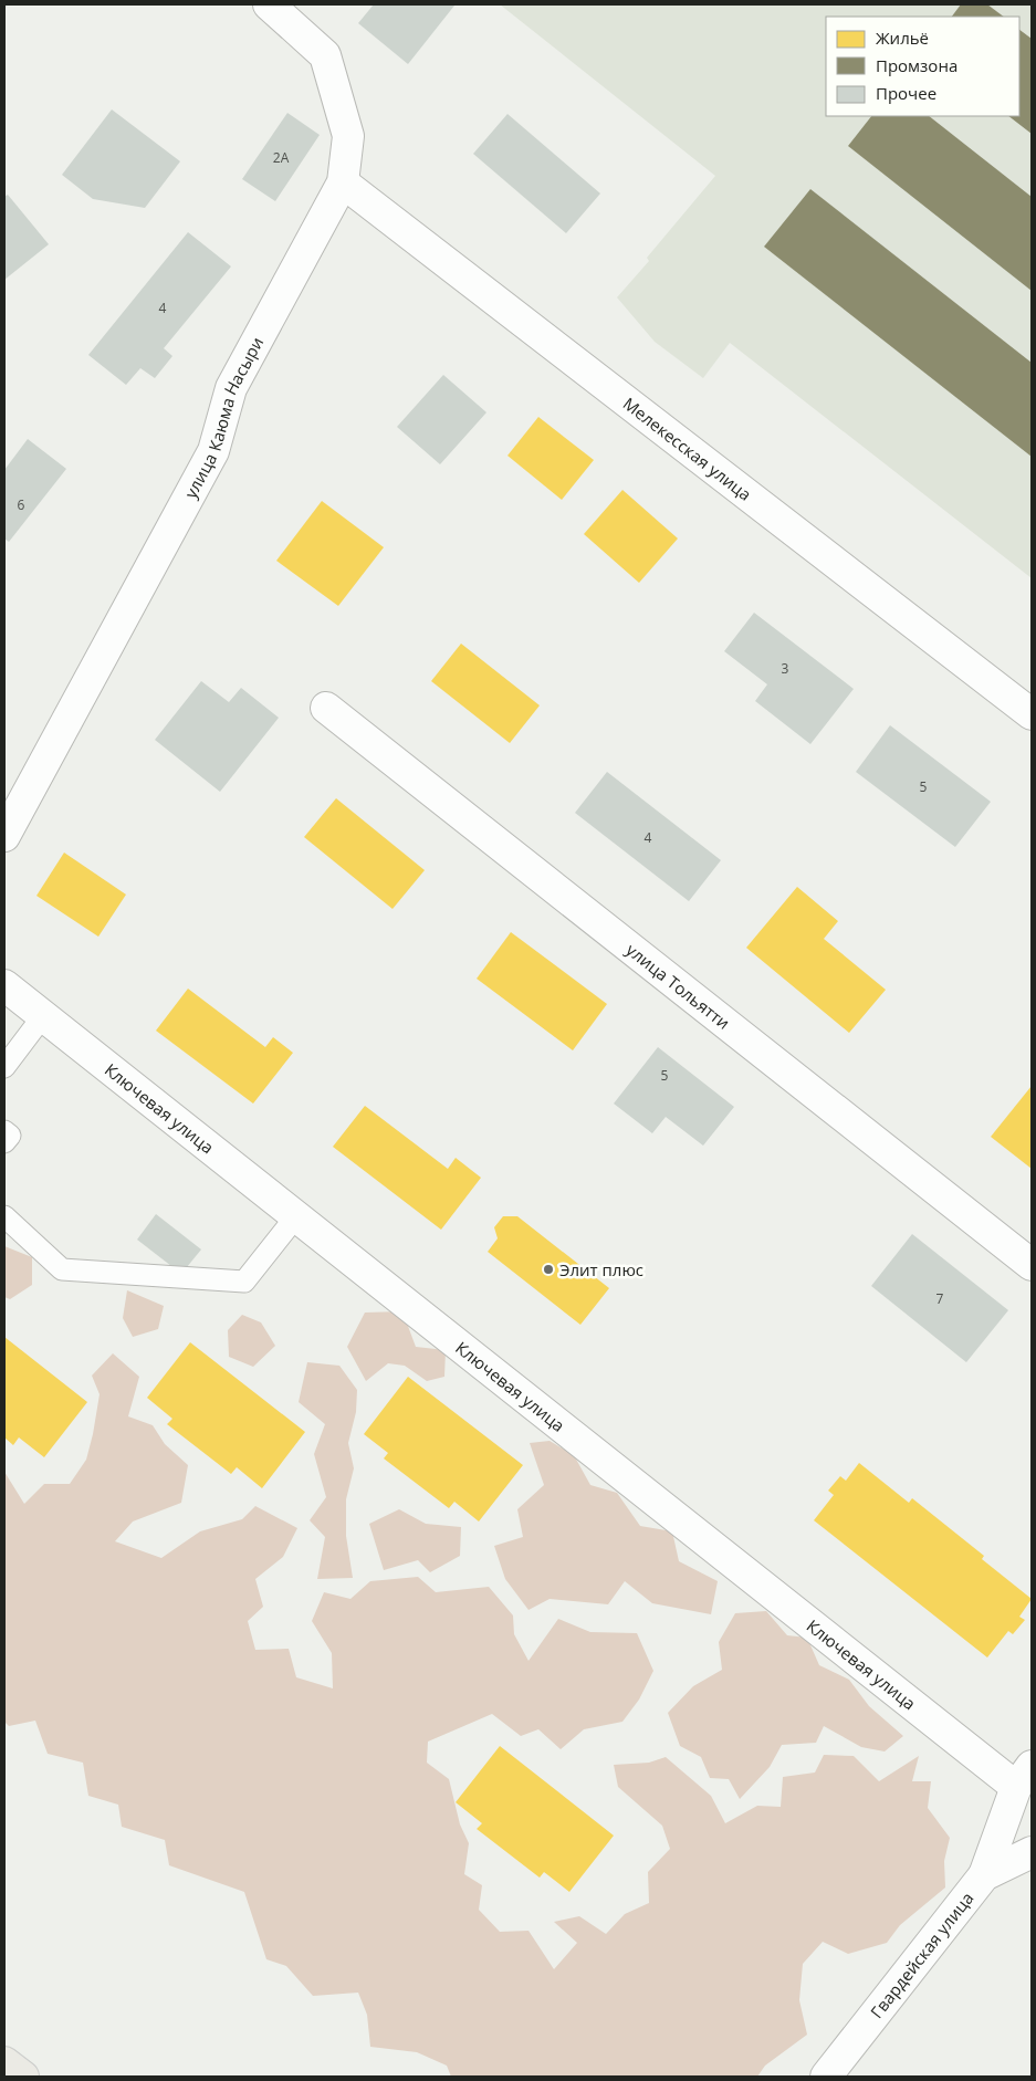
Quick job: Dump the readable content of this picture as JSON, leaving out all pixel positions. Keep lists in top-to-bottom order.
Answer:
{
  "streets": {
    "street": [
      "улица Каюма Насыри",
      "Мелекесская улица",
      "улица Тольятти",
      "Ключевая улица",
      "Гвардейская улица"
    ]
  },
  "crossings": [
    ["улица Каюма Насыри", "Мелекесская улица"]
  ],
  "places": ["Элит плюс"],
  "house_numbers": [
    "2А",
    "4",
    "6",
    "3",
    "5",
    "4",
    "5",
    "7"
  ],
  "legend": ["Жильё", "Промзона", "Прочее"]
}
